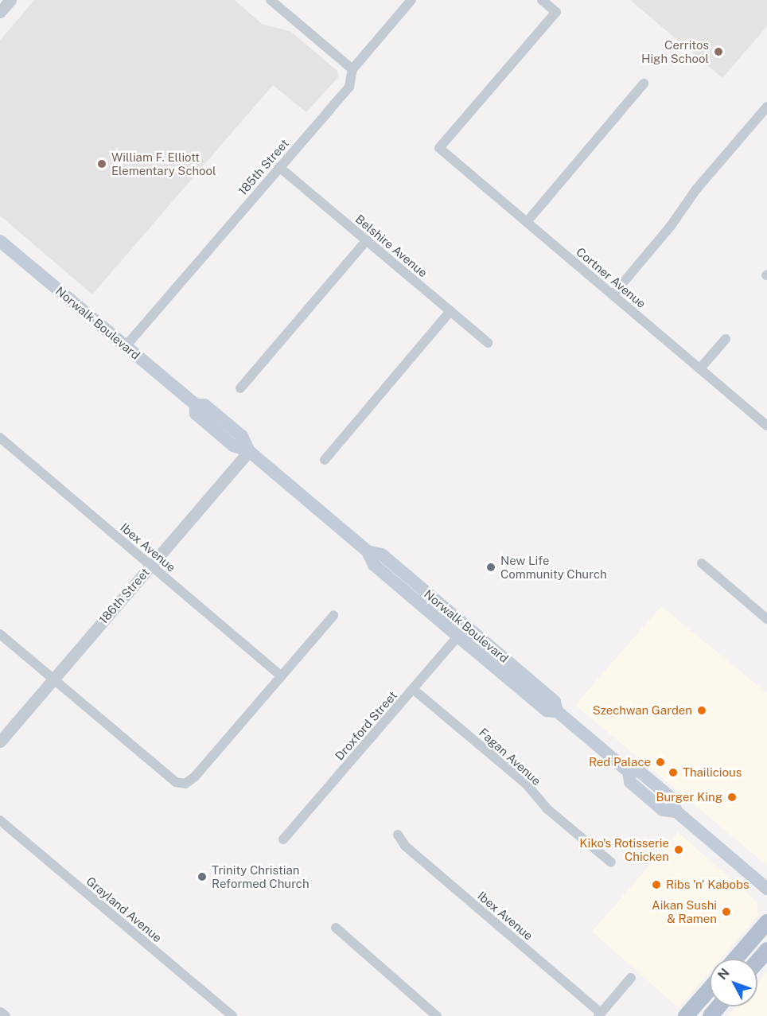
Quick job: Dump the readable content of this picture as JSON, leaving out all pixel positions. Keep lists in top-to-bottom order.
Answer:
{
  "streets": {
    "main road": ["Norwalk Boulevard"],
    "street": [
      "185th Street",
      "Belshire Avenue",
      "Cortner Avenue",
      "Ibex Avenue",
      "186th Street",
      "Droxford Street",
      "Fagan Avenue",
      "Grayland Avenue"
    ]
  },
  "crossings": [
    ["185th Street", "Belshire Avenue"],
    ["185th Street", "Norwalk Boulevard"],
    ["Norwalk Boulevard", "186th Street"],
    ["Norwalk Boulevard", "Droxford Street"],
    ["Ibex Avenue", "186th Street"],
    ["Droxford Street", "Fagan Avenue"]
  ],
  "places": [
    "Cerritos High School",
    "William F. Elliott Elementary School",
    "New Life Community Church",
    "Szechwan Garden",
    "Red Palace",
    "Thailicious",
    "Burger King",
    "Kiko's Rotisserie Chicken",
    "Trinity Christian Reformed Church",
    "Ribs 'n' Kabobs",
    "Aikan Sushi & Ramen"
  ],
  "north": "top left"
}
